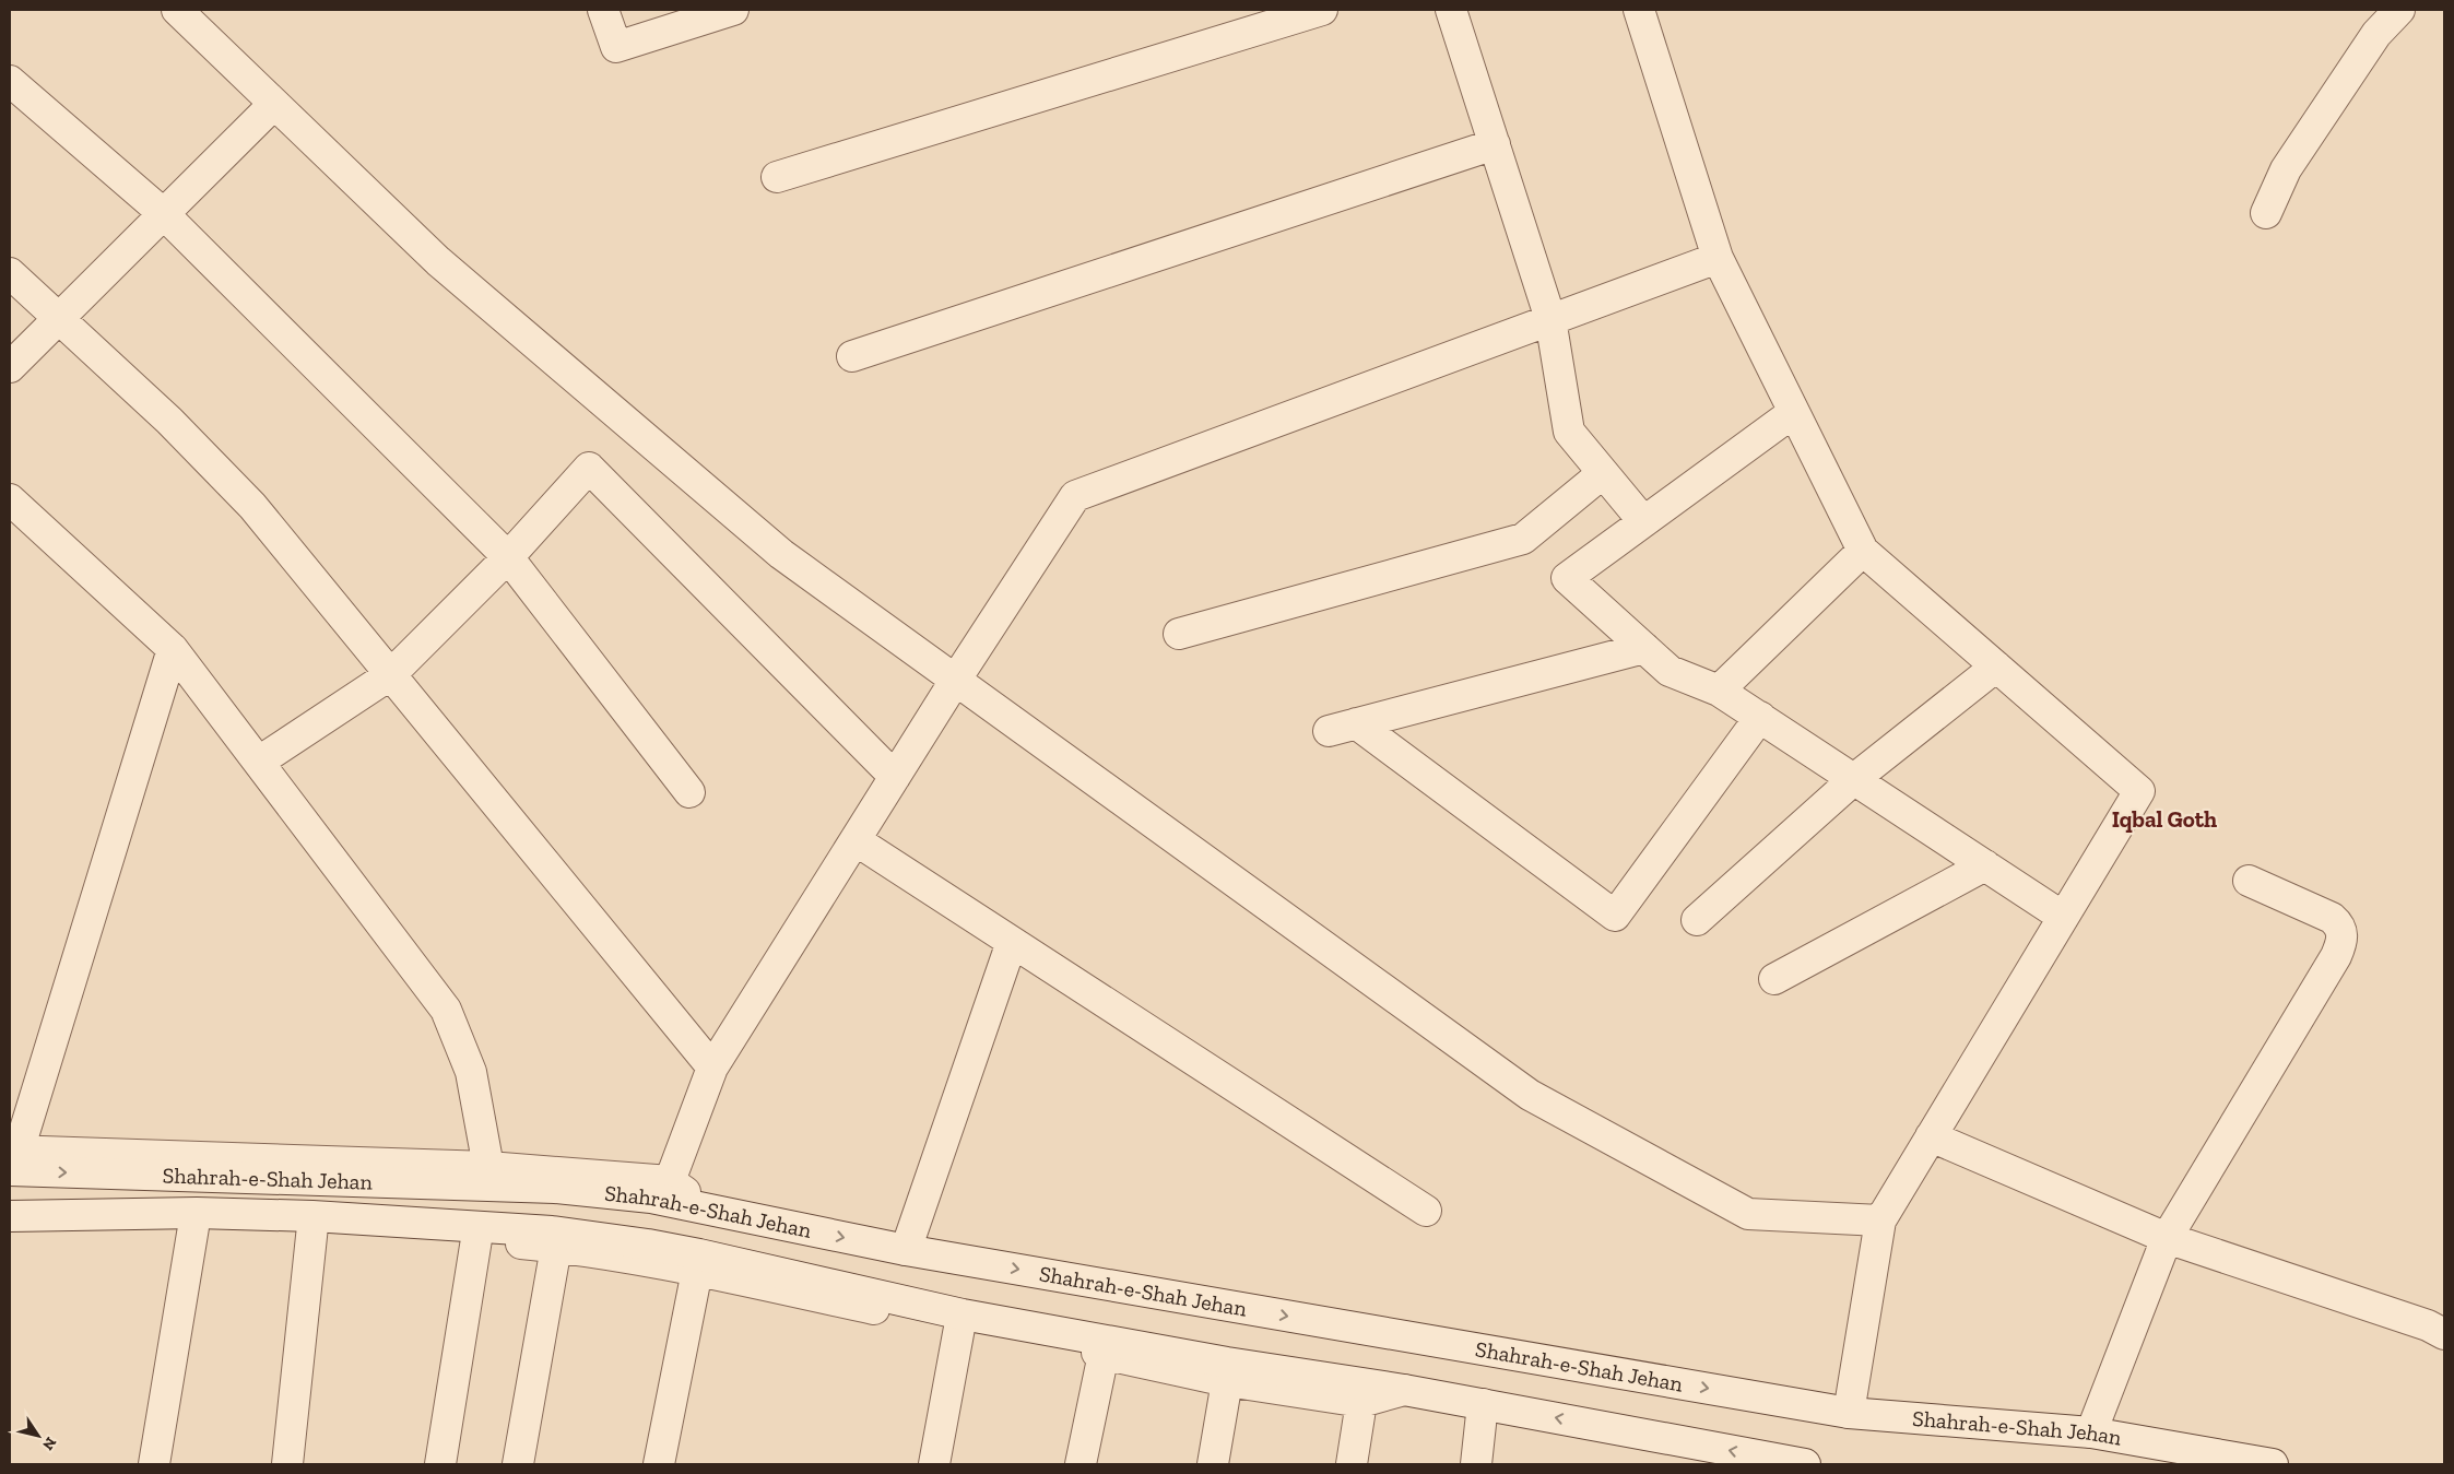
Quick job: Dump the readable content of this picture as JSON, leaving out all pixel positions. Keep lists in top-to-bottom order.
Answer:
{
  "streets": {
    "street": ["Shahrah-e-Shah Jehan"]
  },
  "districts": ["Iqbal Goth"],
  "north": "bottom right"
}
